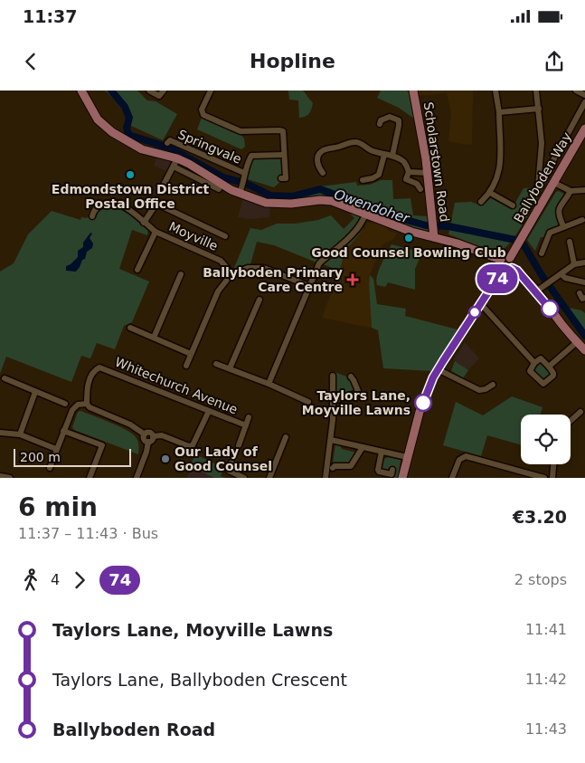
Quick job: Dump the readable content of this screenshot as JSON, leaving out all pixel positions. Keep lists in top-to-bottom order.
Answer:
{
  "streets": {
    "main road": ["Scholarstown Road", "Ballyboden Way"],
    "street": ["Springvale", "Moyville", "Whitechurch Avenue"]
  },
  "water": ["Owendoher"],
  "places": {
    "other": [
      "Edmondstown District Postal Office",
      "Good Counsel Bowling Club",
      "Taylors Lane, Moyville Lawns",
      "Our Lady of Good Counsel"
    ],
    "health": ["Ballyboden Primary Care Centre"]
  },
  "lines": ["bus line 74"],
  "scale_bar": "200 m",
  "page": {
    "status": "11:37",
    "header": "Hopline",
    "on_map": "74",
    "scale": "200 m",
    "heading": ["6 min", "11:37 – 11:43 · Bus", "€3.20"],
    "legs": ["4", "74", "2 stops"],
    "list": [
      {
        "name": "Taylors Lane, Moyville Lawns",
        "value": "11:41"
      },
      {
        "name": "Taylors Lane, Ballyboden Crescent",
        "value": "11:42"
      },
      {
        "name": "Ballyboden Road",
        "value": "11:43"
      }
    ]
  }
}
